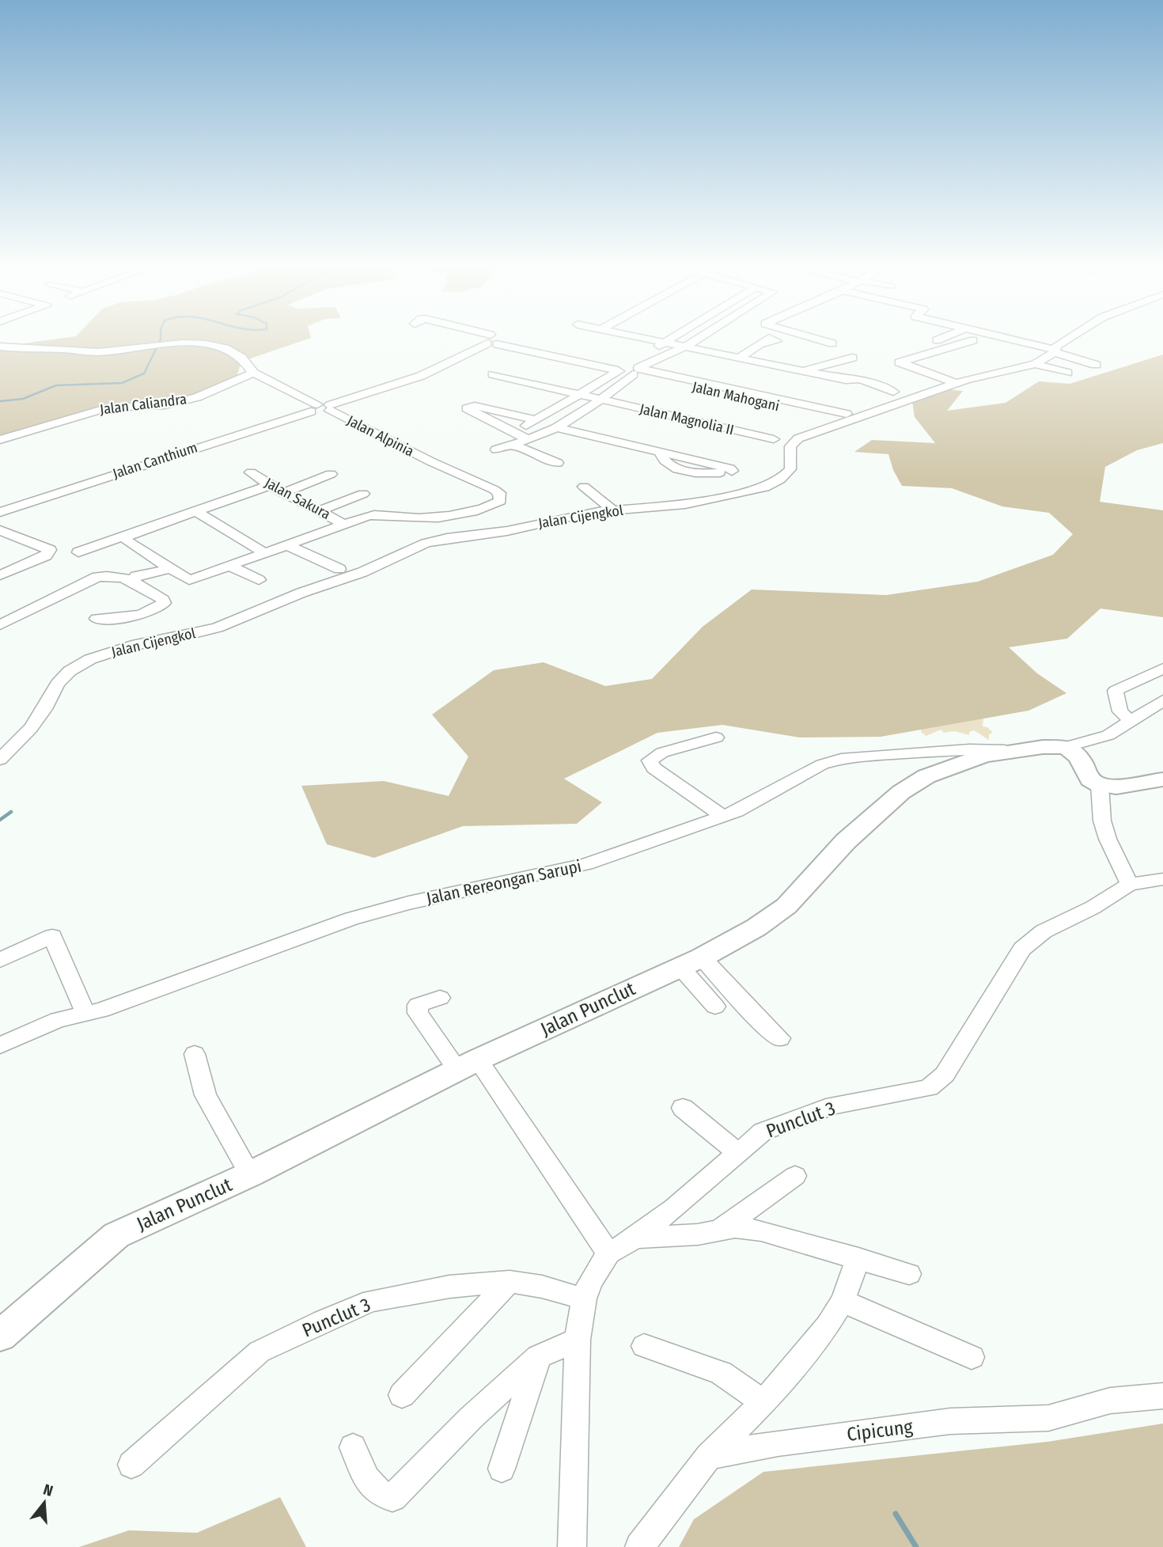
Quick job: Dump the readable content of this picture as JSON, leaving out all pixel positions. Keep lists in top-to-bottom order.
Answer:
{
  "streets": {
    "main road": ["Jalan Punclut"],
    "street": [
      "Jalan Mahogani",
      "Jalan Caliandra",
      "Jalan Magnolia II",
      "Jalan Alpinia",
      "Jalan Canthium",
      "Jalan Sakura",
      "Jalan Cijengkol",
      "Jalan Rereongan Sarupi",
      "Punclut 3",
      "Cipicung"
    ]
  },
  "crossings": [
    ["Jalan Mahogani", "Jalan Cijengkol"],
    ["Jalan Alpinia", "Jalan Sakura"],
    ["Jalan Rereongan Sarupi", "Jalan Punclut"]
  ],
  "north": "top"
}
